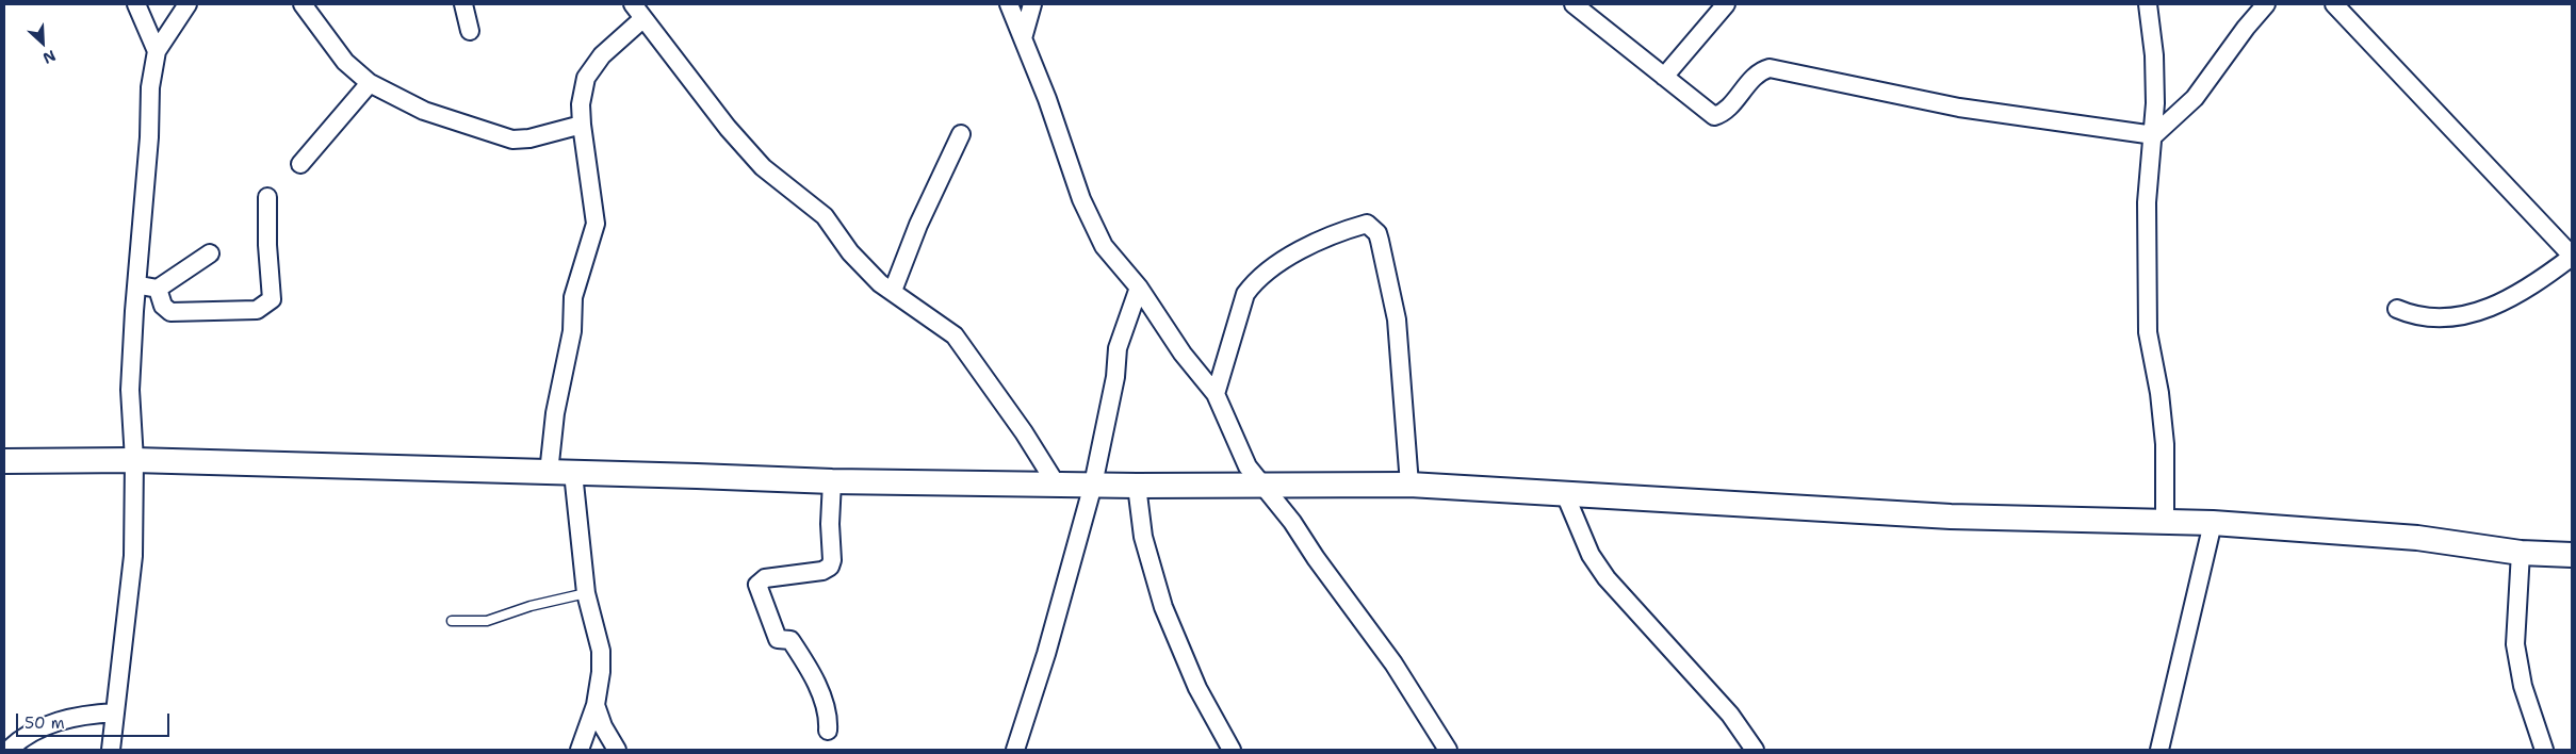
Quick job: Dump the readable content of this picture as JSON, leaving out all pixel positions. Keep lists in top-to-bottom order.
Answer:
{
  "scale_bar": "50 m",
  "north": "bottom right"
}
